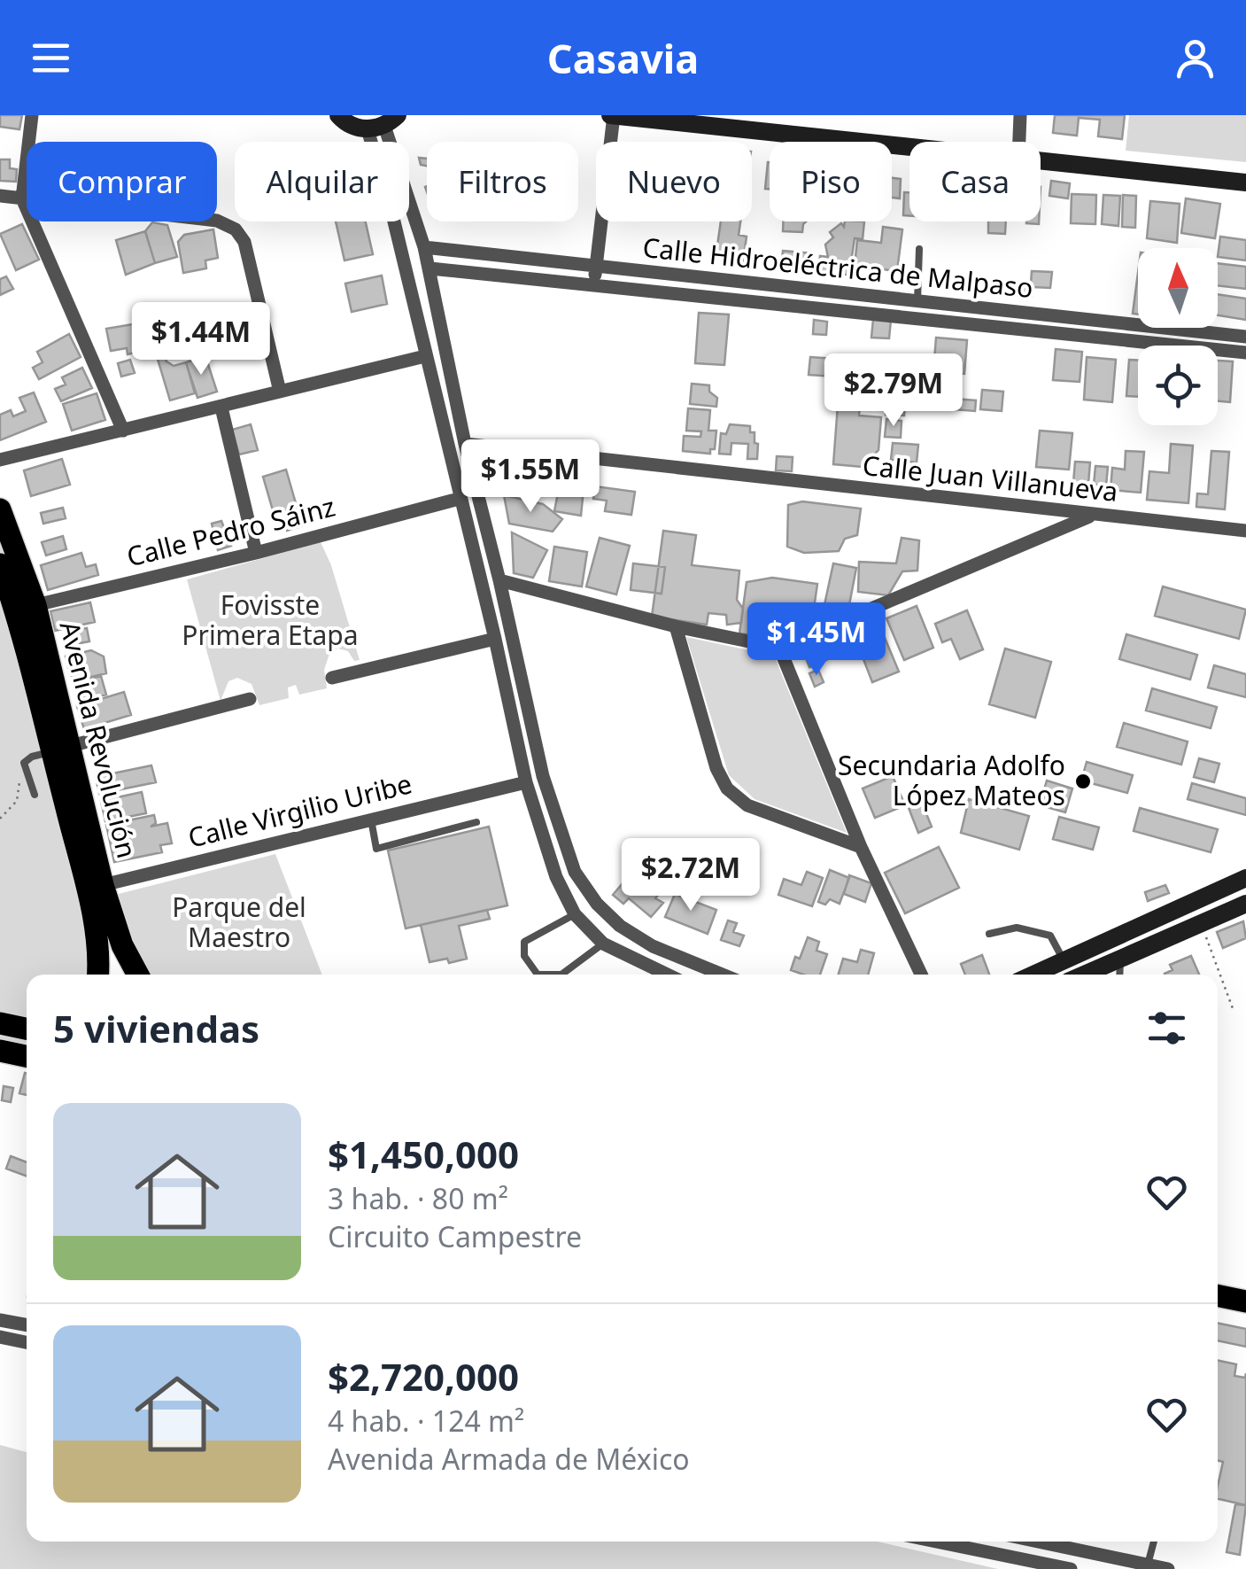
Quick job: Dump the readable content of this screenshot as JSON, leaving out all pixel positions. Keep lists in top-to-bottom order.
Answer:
{
  "streets": {
    "main road": ["Avenida Revolución"],
    "street": [
      "Calle Hidroeléctrica de Malpaso",
      "Calle Juan Villanueva",
      "Calle Pedro Sáinz",
      "Calle Virgilio Uribe"
    ]
  },
  "crossings": [
    ["Calle Pedro Sáinz", "Avenida Revolución"],
    ["Avenida Revolución", "Calle Virgilio Uribe"]
  ],
  "parks": ["Fovisste Primera Etapa", "Parque del Maestro"],
  "places": ["Secundaria Adolfo López Mateos"],
  "north": "top",
  "page": {
    "header": "Casavia",
    "chip": [
      "Comprar",
      "Alquilar",
      "Filtros",
      "Nuevo",
      "Piso",
      "Casa"
    ],
    "price": [
      "$1.44M",
      "$2.79M",
      "$1.55M",
      "$1.45M",
      "$2.72M"
    ],
    "heading": "5 viviendas",
    "list": [
      {
        "name": "$1,450,000",
        "note": "3 hab. · 80 m² · Circuito Campestre"
      },
      {
        "name": "$2,720,000",
        "note": "4 hab. · 124 m² · Avenida Armada de México"
      }
    ]
  }
}
